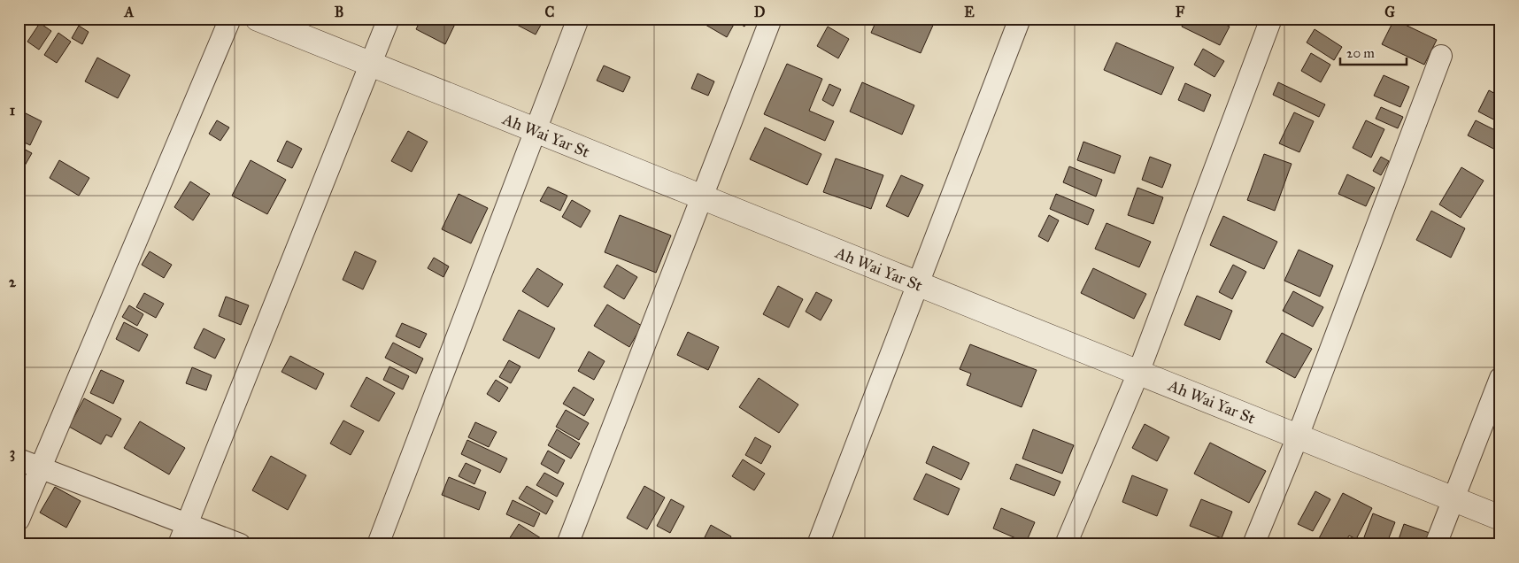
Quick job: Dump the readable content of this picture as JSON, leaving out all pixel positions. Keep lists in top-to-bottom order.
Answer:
{
  "streets": {
    "street": ["Ah Wai Yar St"]
  },
  "scale_bar": "20 m",
  "grid": {
    "columns": [
      "A",
      "B",
      "C",
      "D",
      "E",
      "F",
      "G"
    ],
    "rows": ["1", "2", "3"]
  }
}
